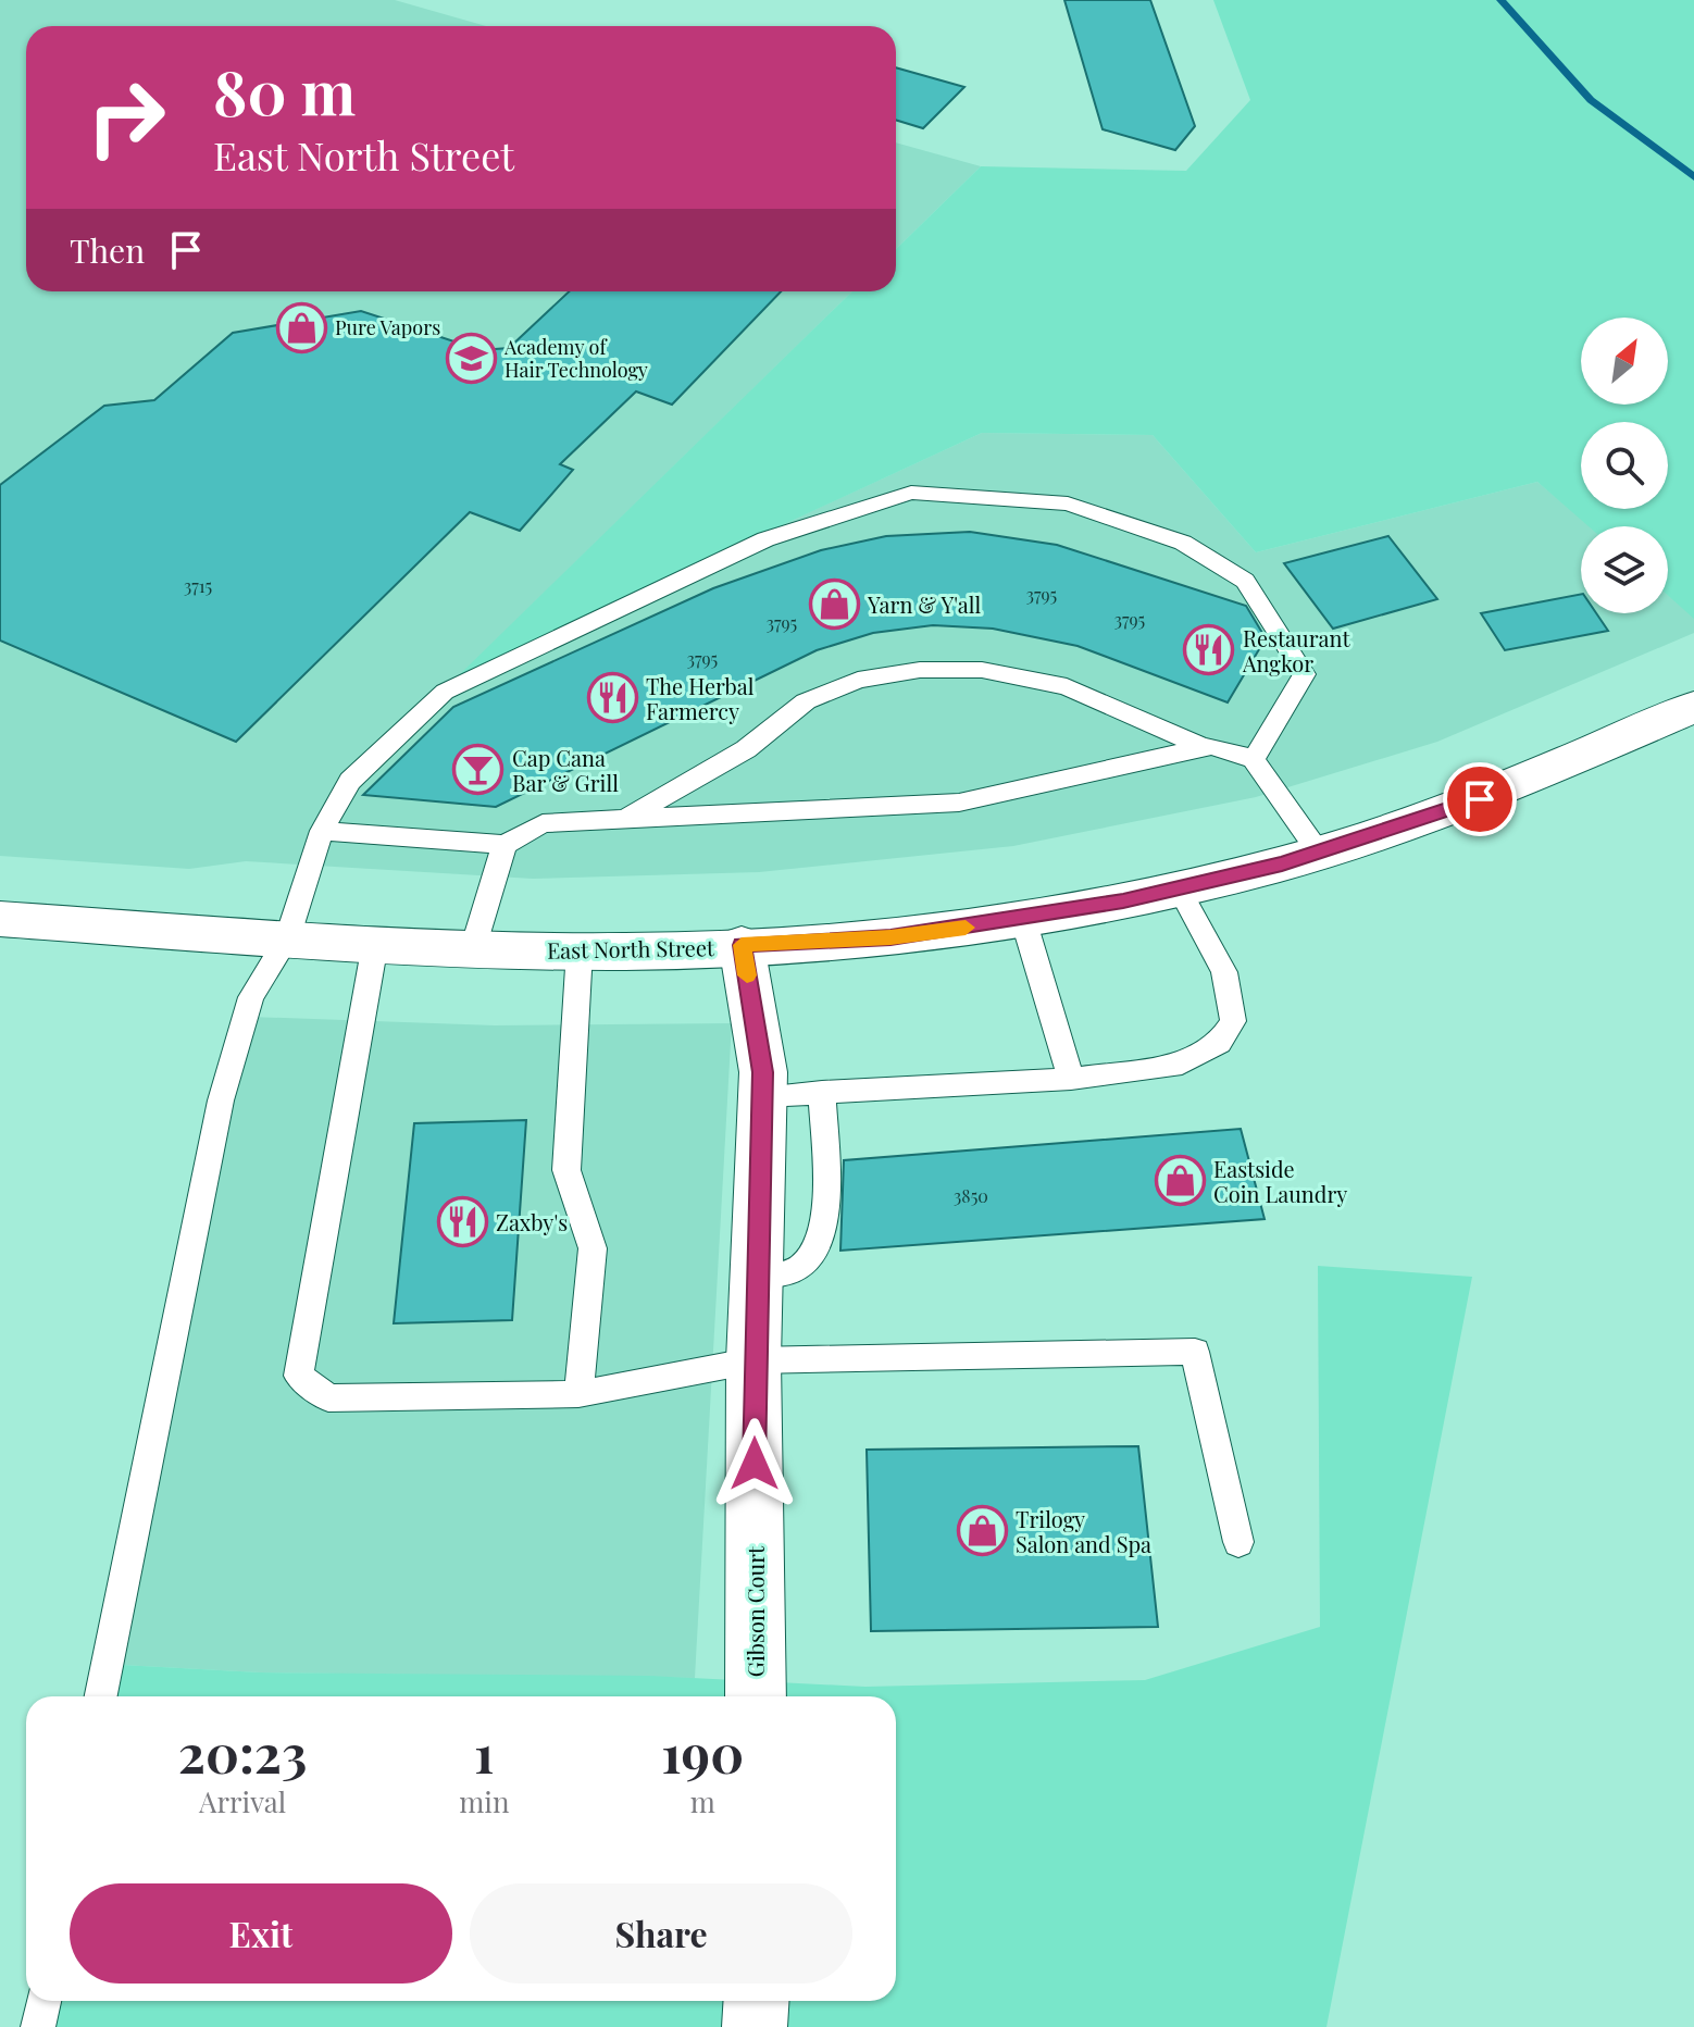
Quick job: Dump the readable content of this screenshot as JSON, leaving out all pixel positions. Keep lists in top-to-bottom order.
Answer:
{
  "streets": {
    "main road": ["East North Street", "Gibson Court"]
  },
  "crossings": [
    ["East North Street", "Gibson Court"]
  ],
  "places": {
    "shop": [
      "Pure Vapors",
      "Yarn & Y'all",
      "Eastside Coin Laundry",
      "Trilogy Salon and Spa"
    ],
    "school or university": ["Academy of Hair Technology"],
    "restaurant": ["Restaurant Angkor", "The Herbal Farmercy", "Zaxby's"],
    "bar": ["Cap Cana Bar & Grill"]
  },
  "house_numbers": [
    "3715",
    "3795",
    "3795",
    "3795",
    "3795",
    "3850"
  ],
  "north": "top right",
  "page": {
    "turn": ["80 m", "East North Street"],
    "then": "Then",
    "eta": [
      "20:23",
      "Arrival",
      "1",
      "min",
      "190",
      "m"
    ],
    "buttons": ["Exit", "Share"]
  }
}
